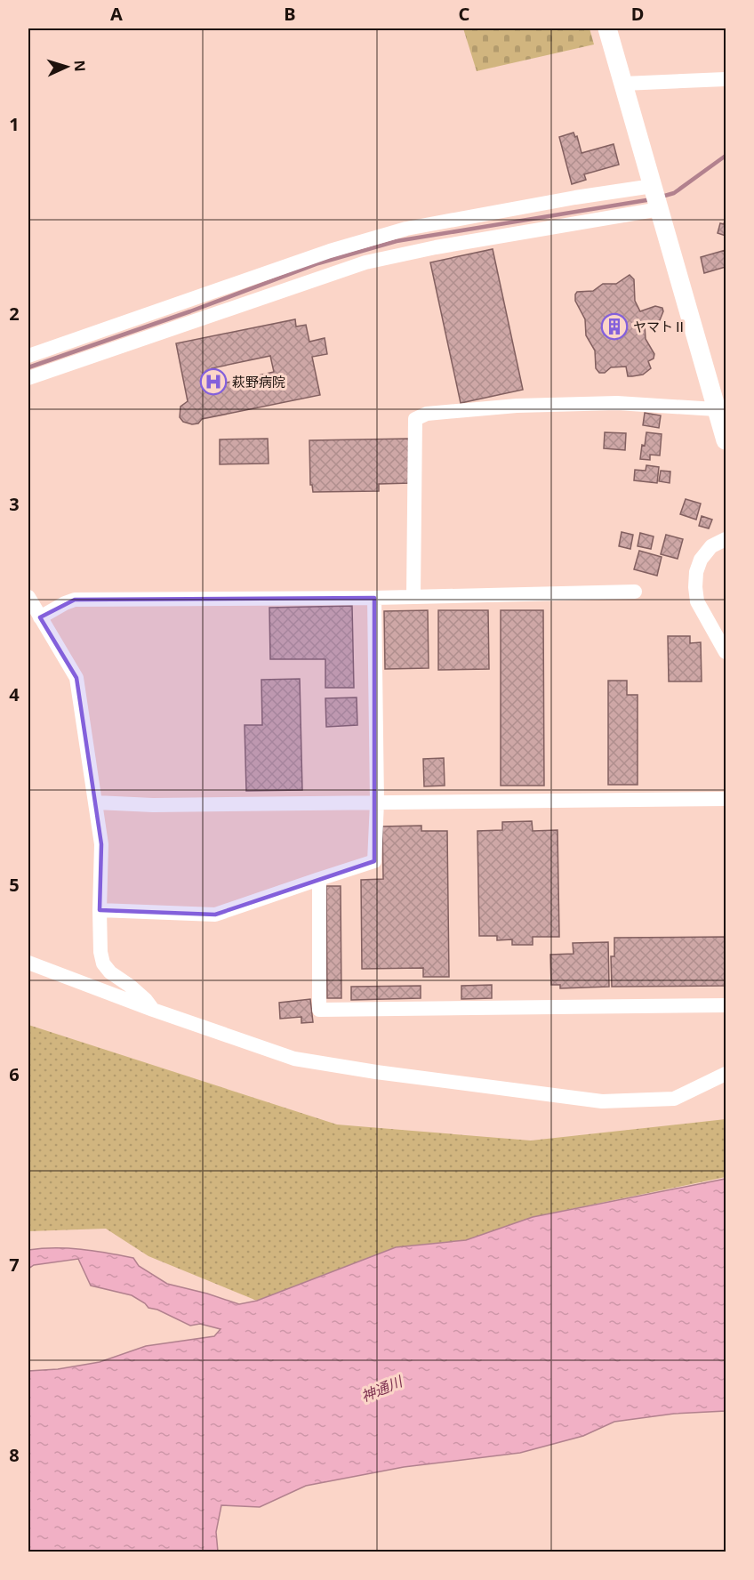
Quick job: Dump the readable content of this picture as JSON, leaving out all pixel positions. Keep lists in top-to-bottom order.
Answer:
{
  "water": ["神通川"],
  "places": {
    "building": ["ヤマトⅡ"],
    "hospital": ["萩野病院"]
  },
  "north": "right",
  "grid": {
    "columns": [
      "A",
      "B",
      "C",
      "D"
    ],
    "rows": [
      "1",
      "2",
      "3",
      "4",
      "5",
      "6",
      "7",
      "8"
    ]
  }
}
